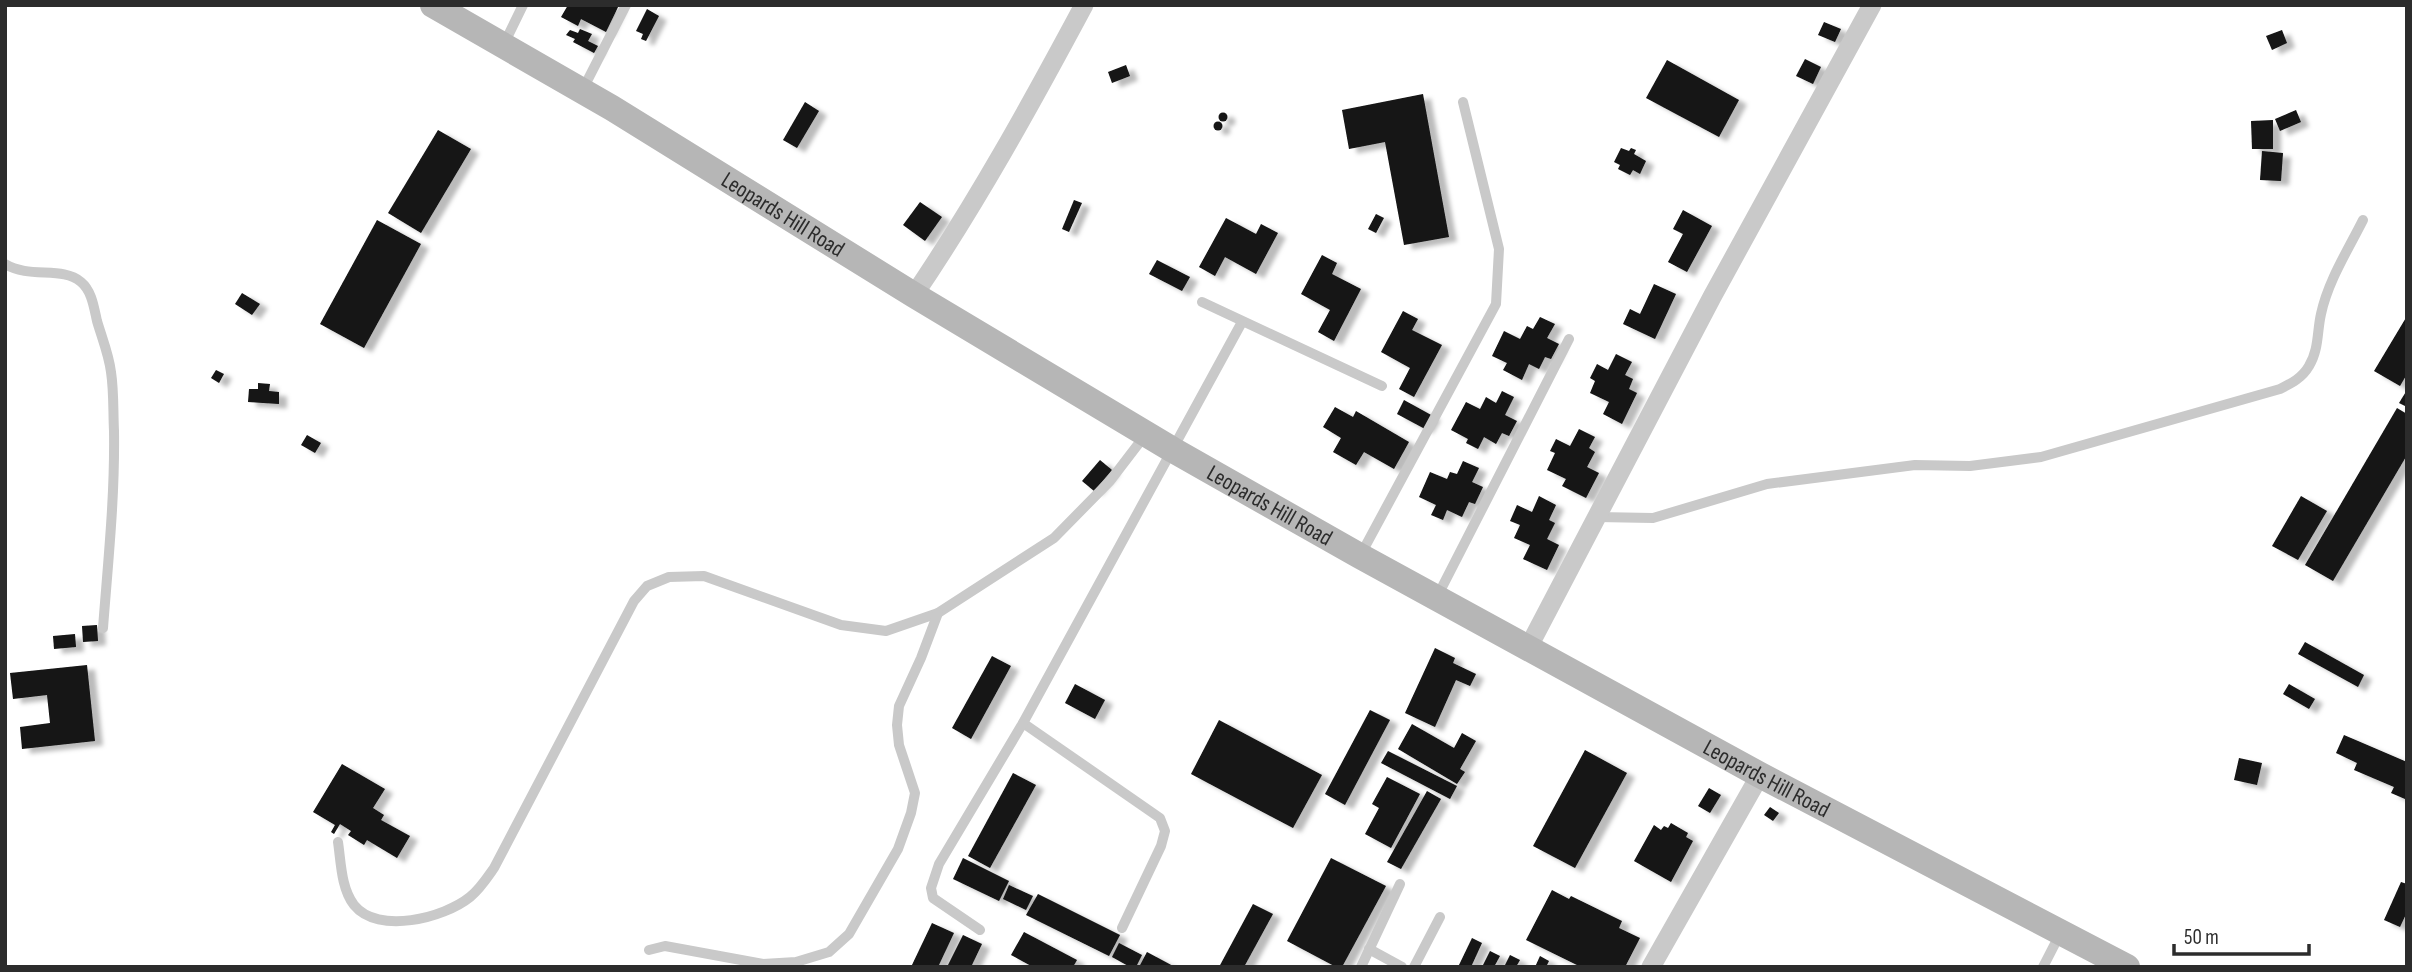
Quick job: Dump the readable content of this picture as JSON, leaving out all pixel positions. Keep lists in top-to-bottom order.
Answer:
{
  "streets": {
    "main road": ["Leopards Hill Road"]
  },
  "scale_bar": "50 m"
}
